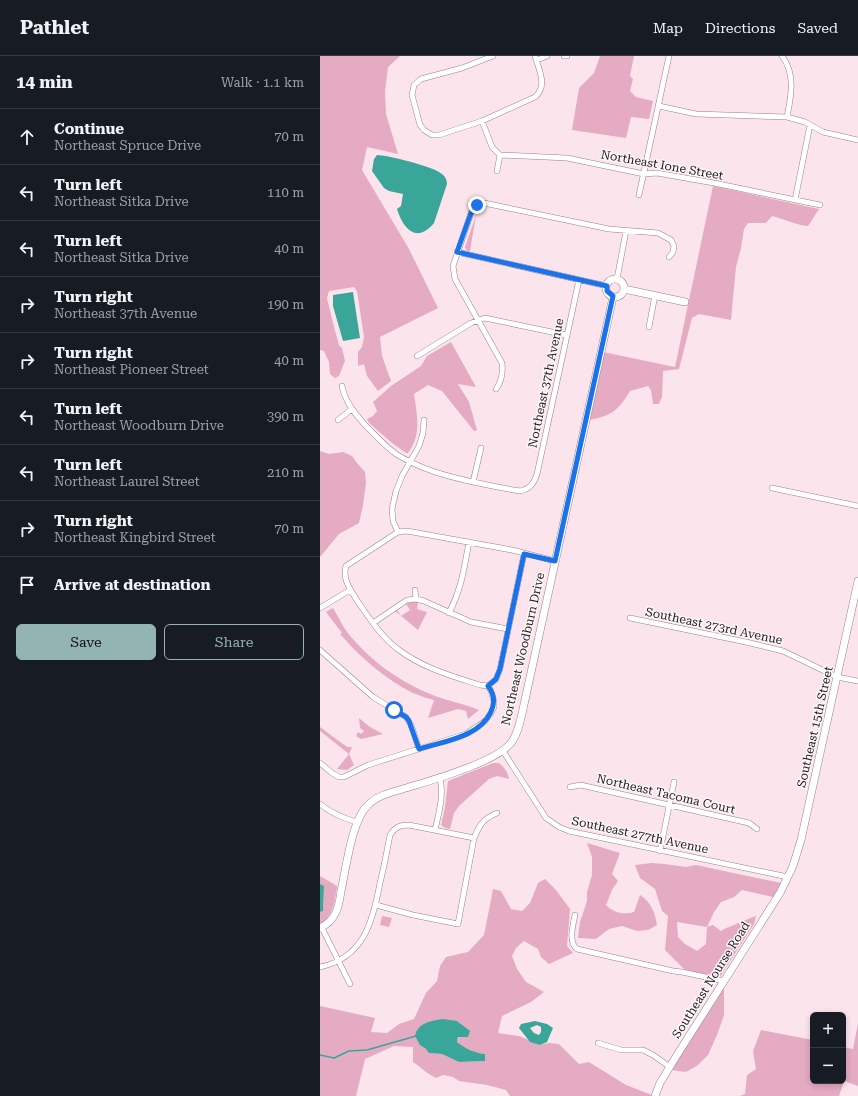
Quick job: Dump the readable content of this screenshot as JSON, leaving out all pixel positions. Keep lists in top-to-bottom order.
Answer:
{
  "streets": {
    "street": [
      "Northeast Ione Street",
      "Northeast 37th Avenue",
      "Southeast 273rd Avenue",
      "Northeast Woodburn Drive",
      "Southeast 15th Street",
      "Northeast Tacoma Court",
      "Southeast 277th Avenue",
      "Southeast Nourse Road"
    ]
  },
  "crossings": [
    ["Southeast 273rd Avenue", "Southeast 15th Street"],
    ["Northeast Woodburn Drive", "Southeast 277th Avenue"],
    ["Southeast 15th Street", "Southeast 277th Avenue"],
    ["Southeast 15th Street", "Southeast Nourse Road"],
    ["Southeast 277th Avenue", "Southeast Nourse Road"]
  ],
  "page": {
    "header": "Pathlet",
    "nav": ["Map", "Directions", "Saved"],
    "heading": ["14 min", "Walk · 1.1 km"],
    "list": [
      ["Continue", "Northeast Spruce Drive", "70 m"],
      ["Turn left", "Northeast Sitka Drive", "110 m"],
      ["Turn left", "Northeast Sitka Drive", "40 m"],
      ["Turn right", "Northeast 37th Avenue", "190 m"],
      ["Turn right", "Northeast Pioneer Street", "40 m"],
      ["Turn left", "Northeast Woodburn Drive", "390 m"],
      ["Turn left", "Northeast Laurel Street", "210 m"],
      ["Turn right", "Northeast Kingbird Street", "70 m"],
      "Arrive at destination"
    ],
    "buttons": ["Save", "Share"],
    "map_buttons": ["+", "−"]
  }
}
